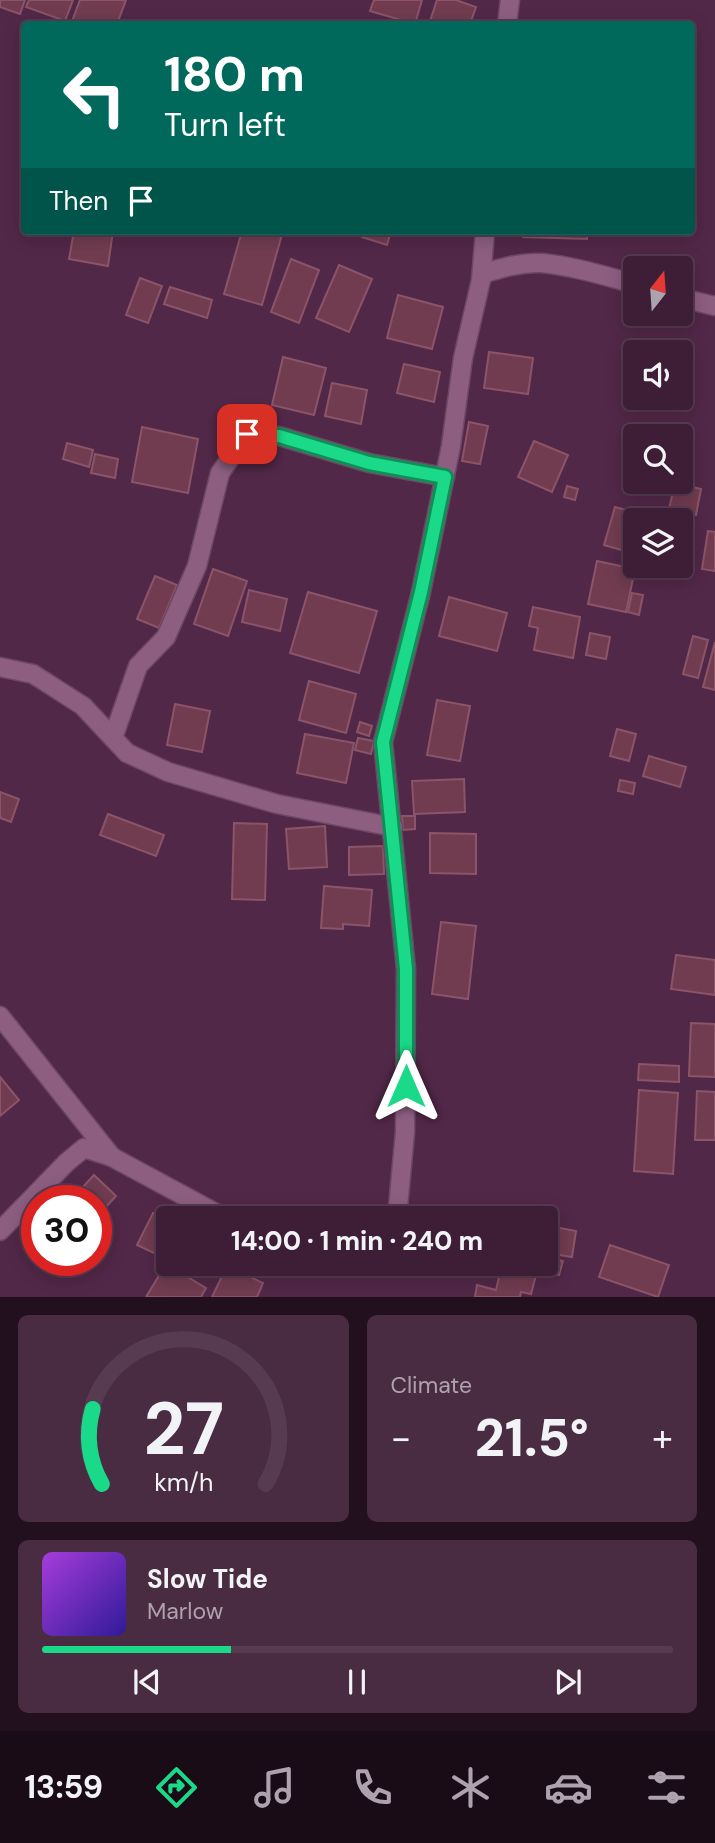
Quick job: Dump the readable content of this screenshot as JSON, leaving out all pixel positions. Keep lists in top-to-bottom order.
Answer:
{
  "north": "top",
  "page": {
    "turn": ["180 m", "Turn left"],
    "then": "Then",
    "limit": "30",
    "trip": "14:00 · 1 min · 240 m",
    "tile": "Climate",
    "heat": ["−", "21.5°", "+"],
    "song": ["Slow Tide", "Marlow"],
    "tabs": "13:59",
    "gauge": ["27", "km/h"]
  }
}
